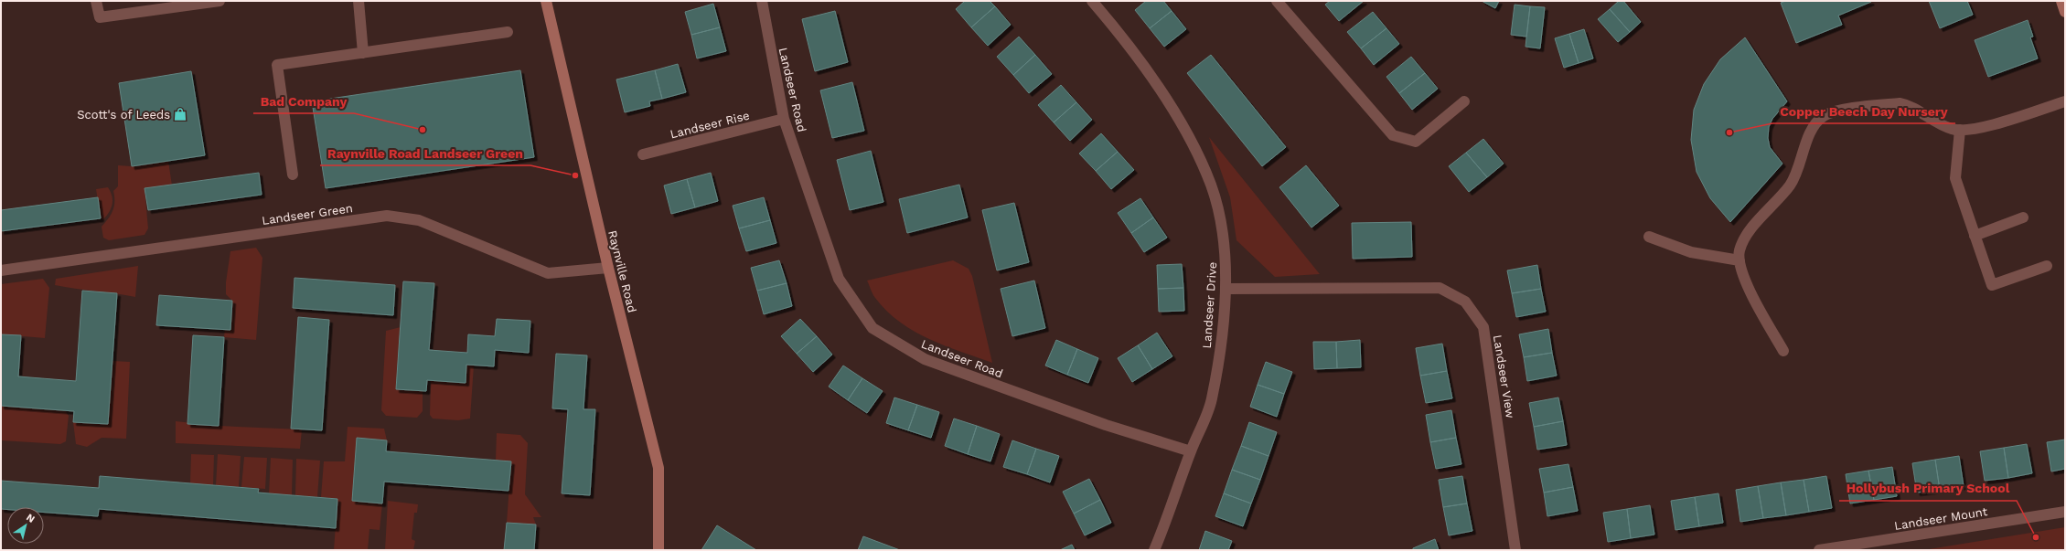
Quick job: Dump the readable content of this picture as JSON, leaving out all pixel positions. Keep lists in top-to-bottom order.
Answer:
{
  "streets": {
    "street": [
      "Landseer Road",
      "Landseer Rise",
      "Landseer Green",
      "Raynville Road",
      "Landseer Drive",
      "Landseer View",
      "Landseer Mount"
    ]
  },
  "crossings": [
    ["Landseer Road", "Landseer Rise"],
    ["Landseer Road", "Landseer Drive"],
    ["Landseer Green", "Raynville Road"],
    ["Landseer Drive", "Landseer View"]
  ],
  "places": {
    "shop": ["Scott's of Leeds"],
    "other": [
      "Bad Company",
      "Copper Beech Day Nursery",
      "Raynville Road Landseer Green",
      "Hollybush Primary School"
    ]
  },
  "north": "top right"
}
